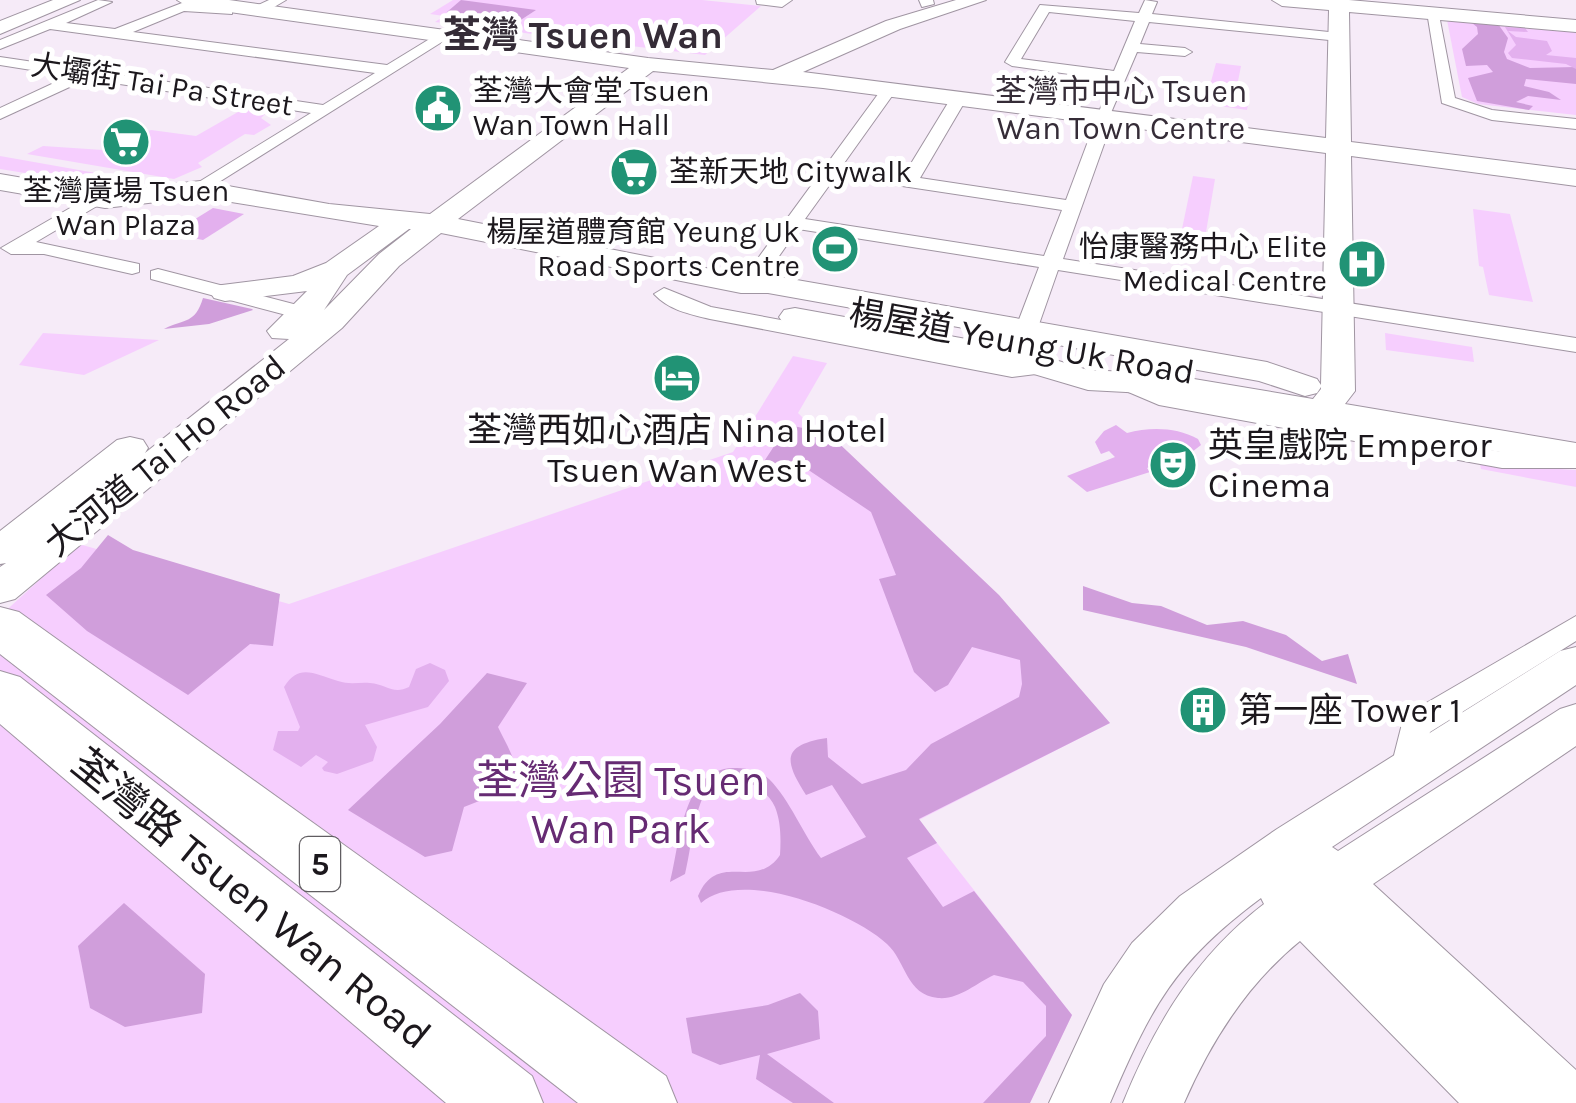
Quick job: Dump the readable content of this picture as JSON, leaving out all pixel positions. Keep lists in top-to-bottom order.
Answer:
{
  "streets": {
    "highway": ["5", "荃灣路 Tsuen Wan Road"],
    "main road": ["楊屋道 Yeung Uk Road", "大河道 Tai Ho Road"],
    "street": ["大壩街 Tai Pa Street"]
  },
  "crossings": [
    ["楊屋道 Yeung Uk Road", "大河道 Tai Ho Road"]
  ],
  "districts": ["荃灣 Tsuen Wan", "荃灣市中心 Tsuen Wan Town Centre"],
  "parks": ["荃灣公園 Tsuen Wan Park"],
  "places": {
    "public building": ["荃灣大會堂 Tsuen Wan Town Hall"],
    "supermarket": ["荃灣廣場 Tsuen Wan Plaza", "荃新天地 Citywalk"],
    "sports": ["楊屋道體育館 Yeung Uk Road Sports Centre"],
    "hospital": ["怡康醫務中心 Elite Medical Centre"],
    "hotel": ["荃灣西如心酒店 Nina Hotel Tsuen Wan West"],
    "theatre": ["英皇戲院 Emperor Cinema"],
    "building": ["第一座 Tower 1"]
  }
}
